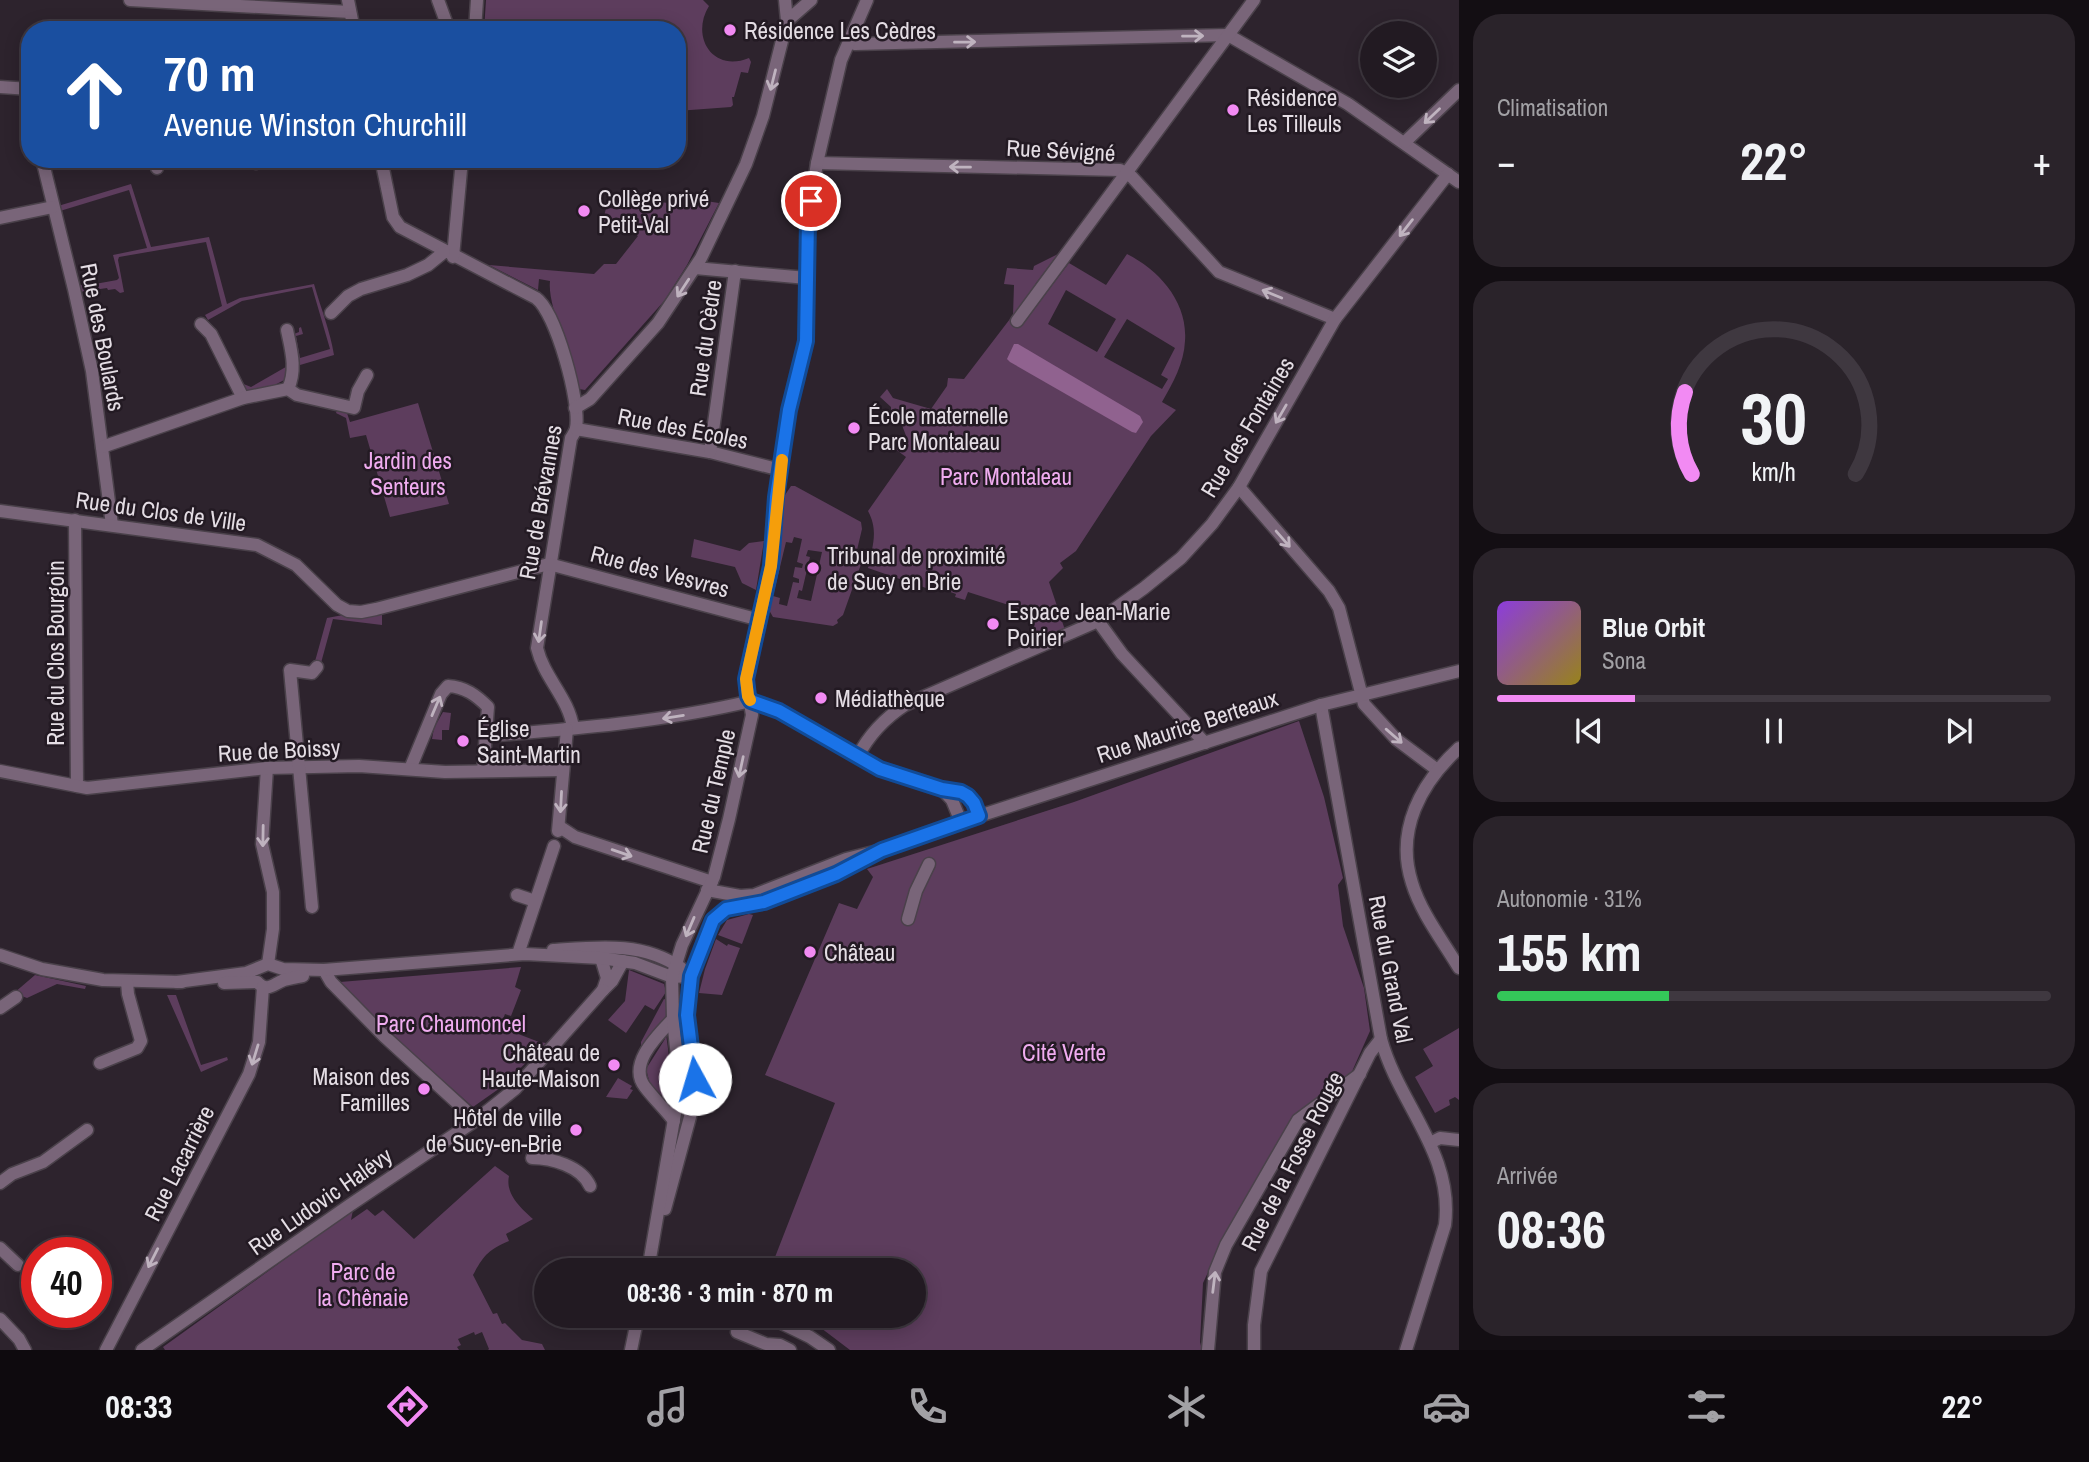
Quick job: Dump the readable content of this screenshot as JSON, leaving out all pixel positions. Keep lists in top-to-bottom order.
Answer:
{
  "streets": {
    "street": [
      "Rue Sévigné",
      "Rue des Boulards",
      "Rue du Cèdre",
      "Rue des Fontaines",
      "Rue des Écoles",
      "Rue de Brévannes",
      "Rue du Clos de Ville",
      "Rue des Vesvres",
      "Rue du Clos Bourgoin",
      "Rue Maurice Berteaux",
      "Rue de Boissy",
      "Rue du Temple",
      "Rue du Grand Val",
      "Rue de la Fosse Rouge",
      "Rue Lacarrière",
      "Rue Ludovic Halévy"
    ]
  },
  "crossings": [
    ["Rue Sévigné", "Rue des Fontaines"],
    ["Rue Sévigné", "Rue du Temple"],
    ["Rue des Boulards", "Rue du Clos de Ville"],
    ["Rue du Cèdre", "Rue des Écoles"],
    ["Rue des Écoles", "Rue de Brévannes"],
    ["Rue des Écoles", "Rue du Temple"],
    ["Rue de Brévannes", "Rue du Clos de Ville"],
    ["Rue de Brévannes", "Rue des Vesvres"],
    ["Rue du Clos de Ville", "Rue des Vesvres"],
    ["Rue du Clos de Ville", "Rue du Clos Bourgoin"],
    ["Rue des Vesvres", "Rue du Temple"],
    ["Rue du Clos Bourgoin", "Rue de Boissy"],
    ["Rue Maurice Berteaux", "Rue du Grand Val"],
    ["Rue de Boissy", "Rue Lacarrière"],
    ["Rue du Grand Val", "Rue de la Fosse Rouge"]
  ],
  "one_way": ["Rue Sévigné", "Rue des Fontaines", "Rue Lacarrière"],
  "parks": [
    "Jardin des Senteurs",
    "Parc Montaleau",
    "Parc Chaumoncel",
    "Cité Verte",
    "Parc de la Chênaie"
  ],
  "places": [
    "Résidence Les Cèdres",
    "Résidence Les Tilleuls",
    "Collège privé Petit-Val",
    "École maternelle Parc Montaleau",
    "Tribunal de proximité de Sucy en Brie",
    "Espace Jean-Marie Poirier",
    "Médiathèque",
    "Église Saint-Martin",
    "Château",
    "Château de Haute-Maison",
    "Maison des Familles",
    "Hôtel de ville de Sucy-en-Brie"
  ],
  "page": {
    "tile": [
      "Climatisation",
      ["Autonomie · 31%", "155 km"],
      ["Arrivée", "08:36"]
    ],
    "turn": ["70 m", "Avenue Winston Churchill"],
    "heat": ["−", "22°", "+"],
    "song": ["Blue Orbit", "Sona"],
    "limit": "40",
    "trip": "08:36 · 3 min · 870 m",
    "tabs": ["08:33", "22°"],
    "gauge": ["30", "km/h"]
  }
}
